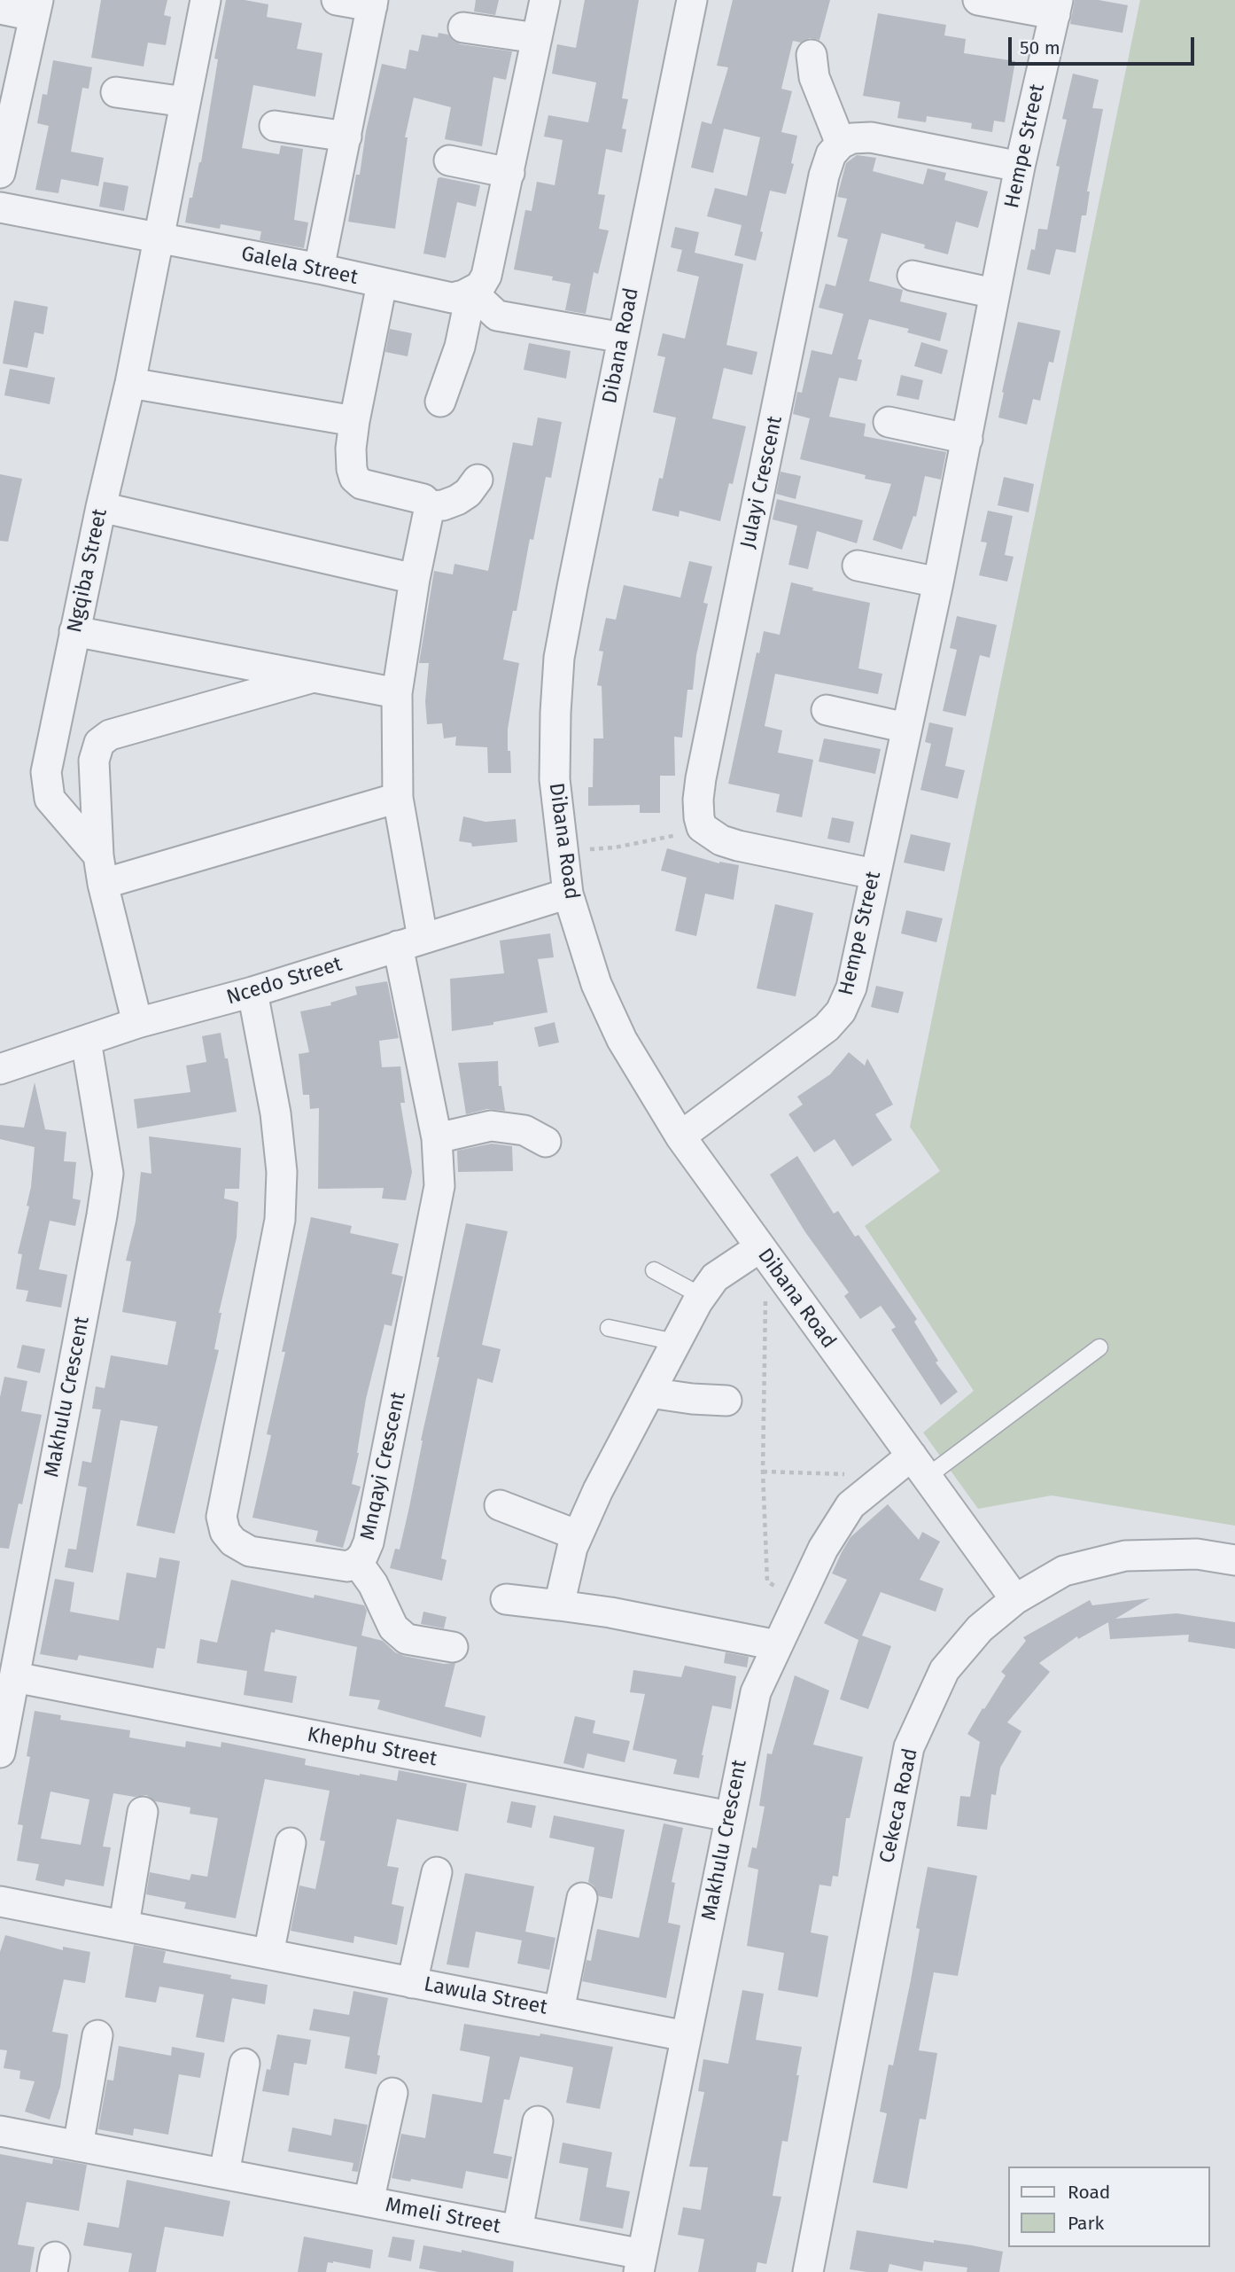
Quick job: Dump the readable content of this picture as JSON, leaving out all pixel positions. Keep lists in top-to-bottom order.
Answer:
{
  "streets": {
    "street": [
      "Hempe Street",
      "Galela Street",
      "Dibana Road",
      "Julayi Crescent",
      "Ngqiba Street",
      "Ncedo Street",
      "Makhulu Crescent",
      "Mnqayi Crescent",
      "Khephu Street",
      "Cekeca Road",
      "Lawula Street",
      "Mmeli Street"
    ]
  },
  "crossings": [
    ["Hempe Street", "Dibana Road"],
    ["Galela Street", "Ngqiba Street"],
    ["Dibana Road", "Ncedo Street"],
    ["Dibana Road", "Makhulu Crescent"],
    ["Dibana Road", "Cekeca Road"],
    ["Ngqiba Street", "Ncedo Street"],
    ["Ncedo Street", "Makhulu Crescent"],
    ["Ncedo Street", "Mnqayi Crescent"],
    ["Makhulu Crescent", "Khephu Street"],
    ["Makhulu Crescent", "Lawula Street"],
    ["Makhulu Crescent", "Mmeli Street"]
  ],
  "legend": ["Road", "Park"],
  "scale_bar": "50 m"
}
